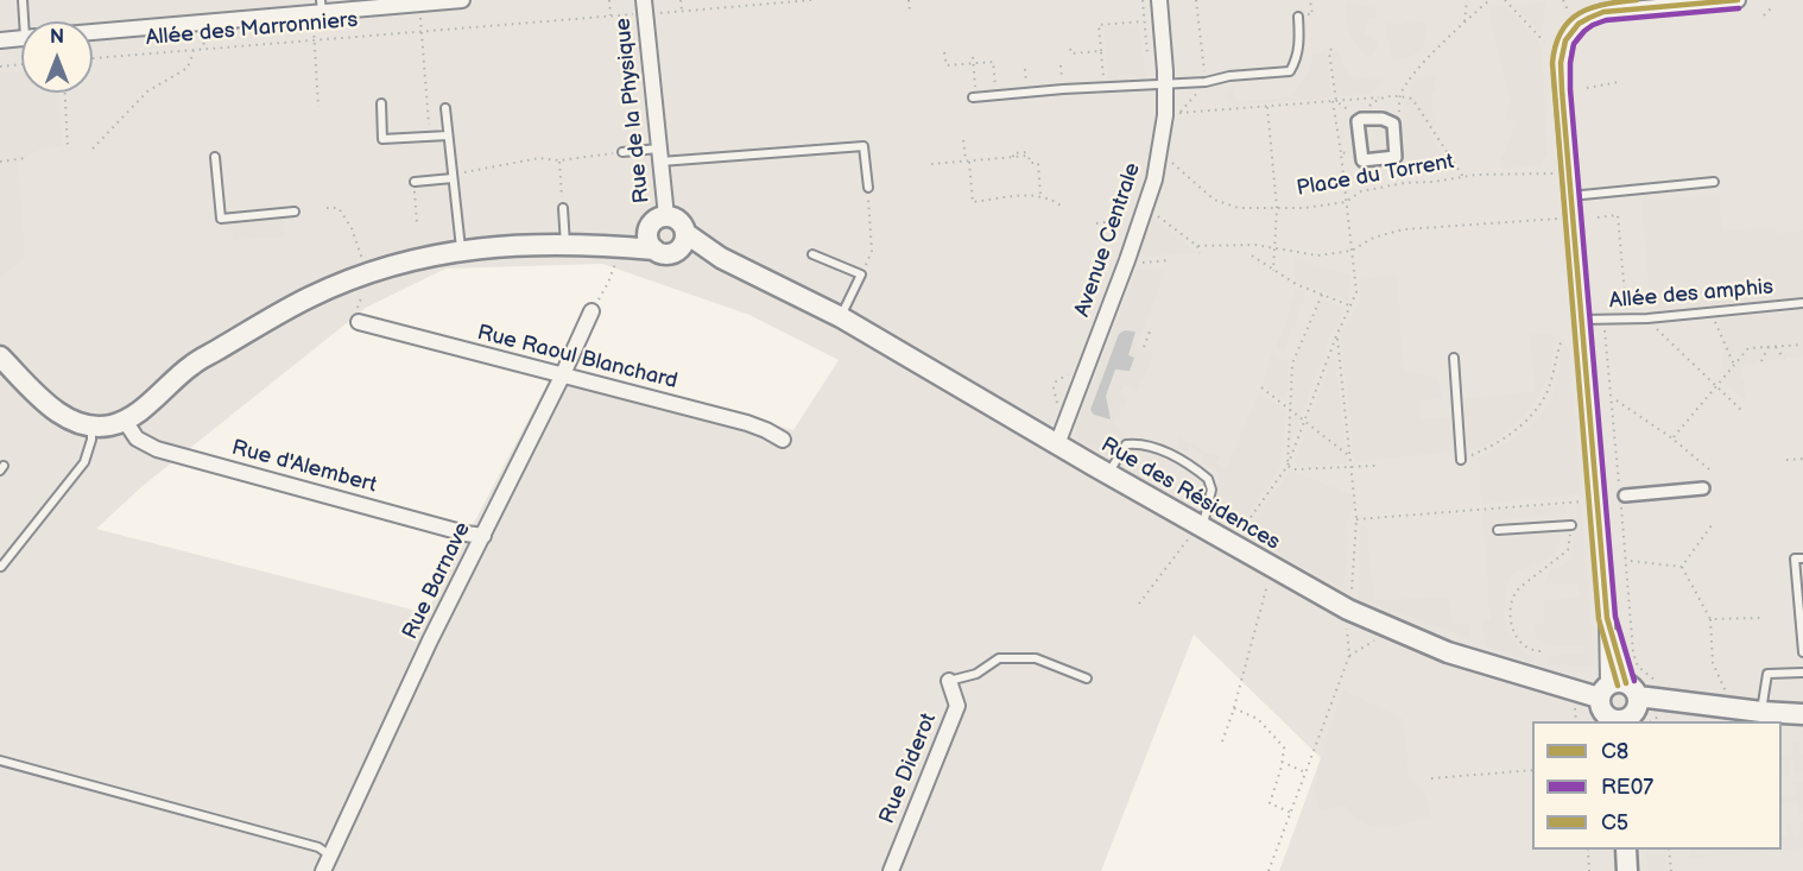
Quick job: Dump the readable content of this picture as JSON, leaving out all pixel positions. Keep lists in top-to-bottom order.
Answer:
{
  "streets": {
    "street": [
      "Rue de la Physique",
      "Avenue Centrale",
      "Rue Raoul Blanchard",
      "Rue d'Alembert",
      "Rue des Résidences",
      "Rue Barnave",
      "Rue Diderot"
    ],
    "lane": ["Allée des amphis"],
    "path": ["Allée des Marronniers", "Place du Torrent"]
  },
  "crossings": [
    ["Allée des Marronniers", "Rue de la Physique"],
    ["Rue de la Physique", "Rue des Résidences"],
    ["Avenue Centrale", "Rue des Résidences"],
    ["Rue Raoul Blanchard", "Rue Barnave"],
    ["Rue d'Alembert", "Rue Barnave"]
  ],
  "lines": ["transit line C8", "transit line C5", "transit line RE07"],
  "legend": ["C8", "RE07", "C5"],
  "north": "top"
}
